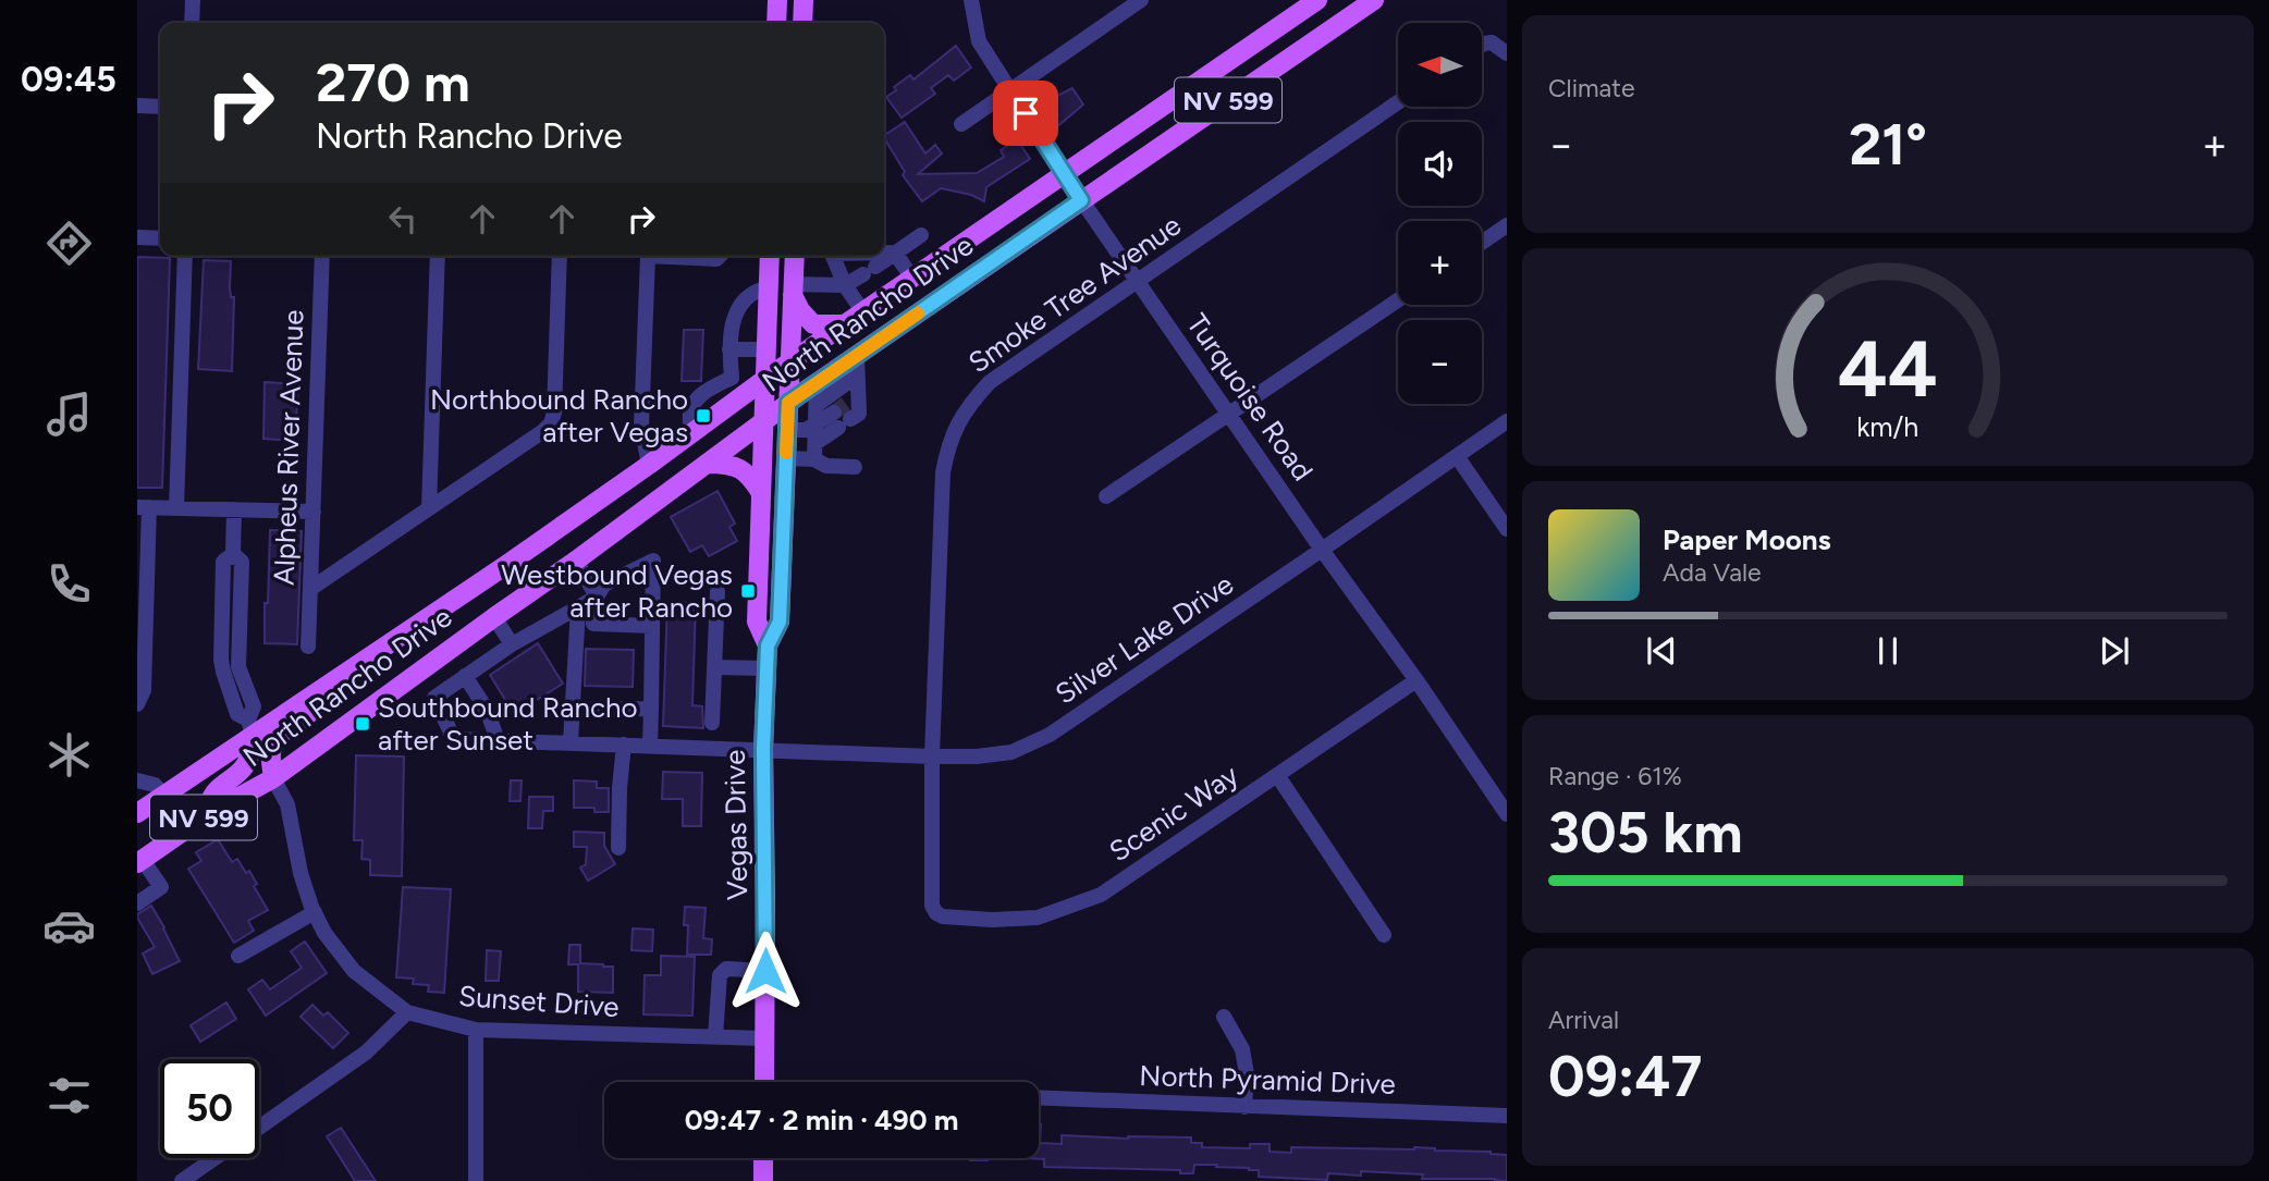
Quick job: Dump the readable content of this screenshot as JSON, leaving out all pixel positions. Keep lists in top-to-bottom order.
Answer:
{
  "streets": {
    "main road": ["NV 599", "North Rancho Drive", "Vegas Drive"],
    "street": [
      "Smoke Tree Avenue",
      "Turquoise Road",
      "Alpheus River Avenue",
      "Silver Lake Drive",
      "Scenic Way",
      "Sunset Drive",
      "North Pyramid Drive"
    ]
  },
  "crossings": [
    ["Smoke Tree Avenue", "Turquoise Road"],
    ["Smoke Tree Avenue", "Silver Lake Drive"],
    ["Smoke Tree Avenue", "Scenic Way"],
    ["North Rancho Drive", "Turquoise Road"],
    ["North Rancho Drive", "Vegas Drive"],
    ["North Rancho Drive", "Sunset Drive"],
    ["Turquoise Road", "Silver Lake Drive"],
    ["Turquoise Road", "Scenic Way"],
    ["Silver Lake Drive", "Vegas Drive"],
    ["Vegas Drive", "Sunset Drive"]
  ],
  "places": {
    "transit": ["Northbound Rancho after Vegas", "Westbound Vegas after Rancho", "Southbound Rancho after Sunset"]
  },
  "north": "left",
  "page": {
    "tabs": "09:45",
    "tile": [
      "Climate",
      ["Range · 61%", "305 km"],
      ["Arrival", "09:47"]
    ],
    "map_buttons": ["+", "−"],
    "turn": ["270 m", "North Rancho Drive"],
    "heat": ["−", "21°", "+"],
    "song": ["Paper Moons", "Ada Vale"],
    "limit": "50",
    "trip": "09:47 · 2 min · 490 m",
    "gauge": ["44", "km/h"]
  }
}
